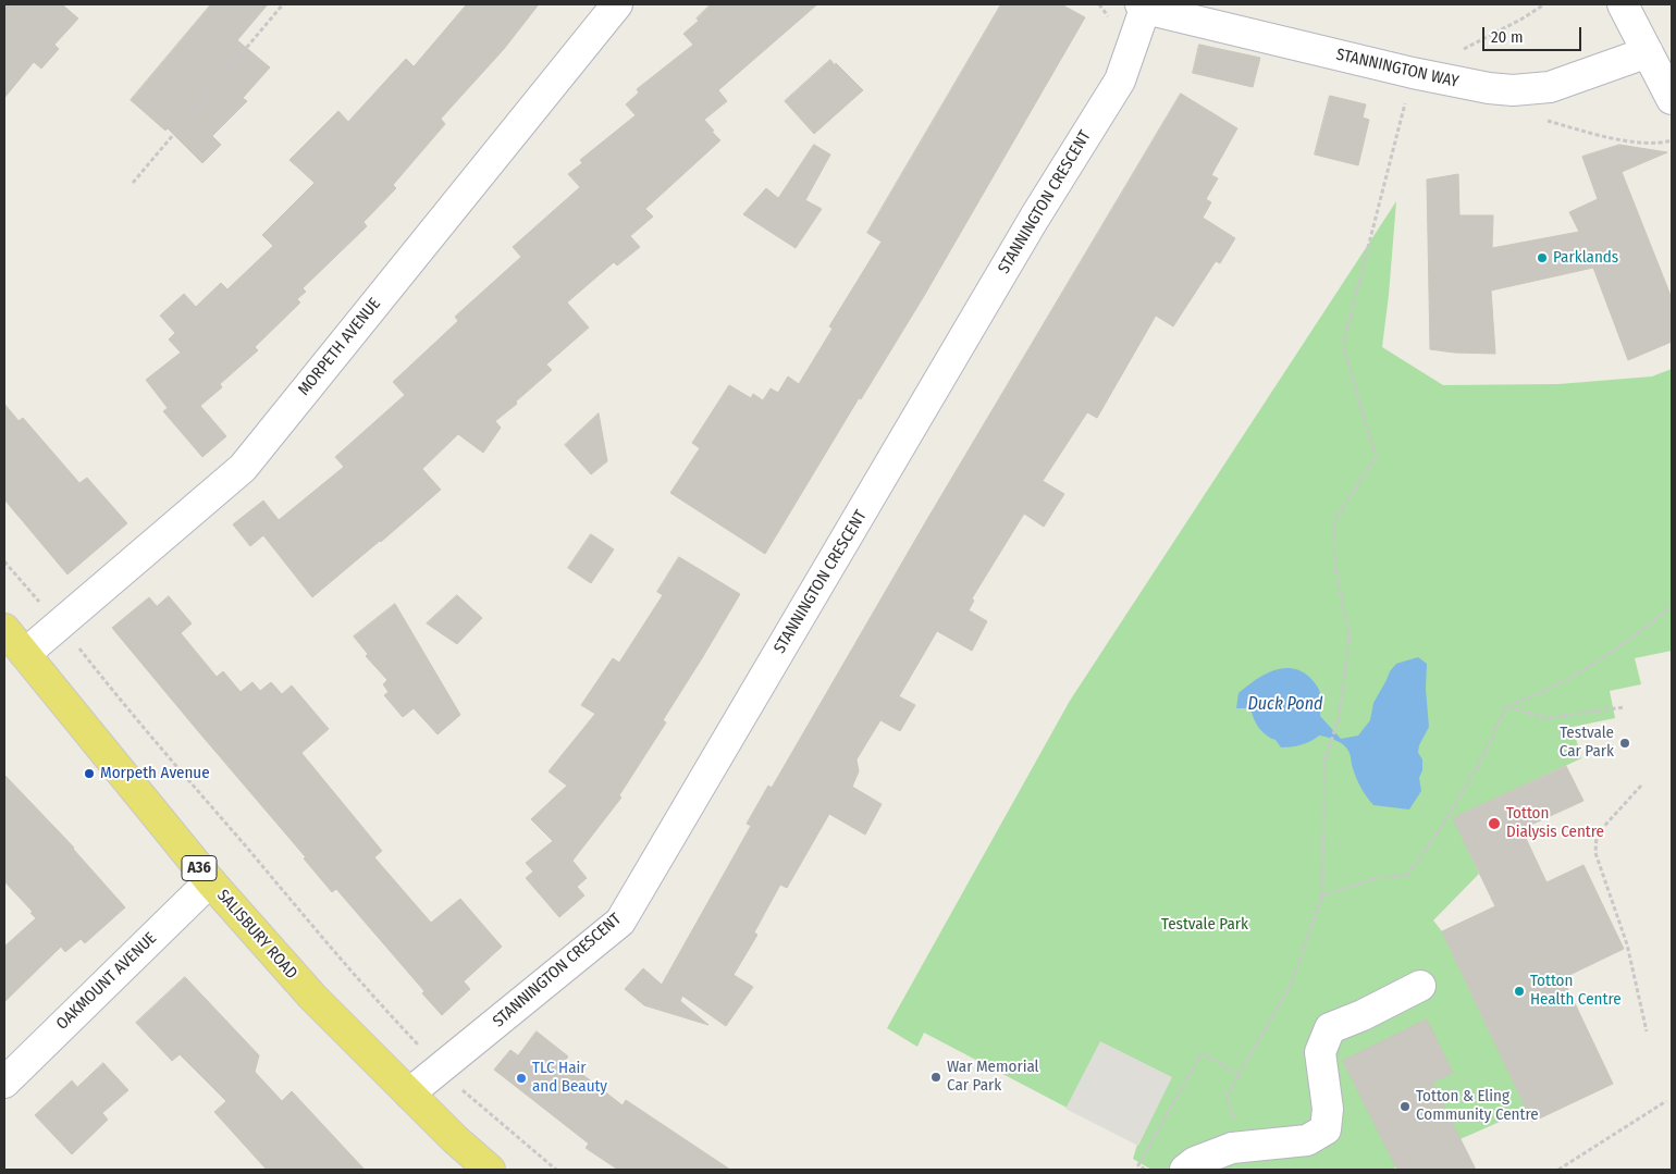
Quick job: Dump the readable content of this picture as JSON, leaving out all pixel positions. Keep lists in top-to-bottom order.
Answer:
{
  "streets": {
    "main road": ["A36", "SALISBURY ROAD"],
    "street": [
      "STANNINGTON WAY",
      "STANNINGTON CRESCENT",
      "MORPETH AVENUE",
      "OAKMOUNT AVENUE"
    ]
  },
  "crossings": [
    ["STANNINGTON WAY", "STANNINGTON CRESCENT"],
    ["STANNINGTON CRESCENT", "SALISBURY ROAD"],
    ["MORPETH AVENUE", "SALISBURY ROAD"],
    ["SALISBURY ROAD", "OAKMOUNT AVENUE"]
  ],
  "water": ["Duck Pond"],
  "parks": ["Testvale Park"],
  "places": [
    "Parklands",
    "Testvale Car Park",
    "Morpeth Avenue",
    "Totton Dialysis Centre",
    "Totton Health Centre",
    "War Memorial Car Park",
    "TLC Hair and Beauty",
    "Totton & Eling Community Centre"
  ],
  "scale_bar": "20 m"
}
